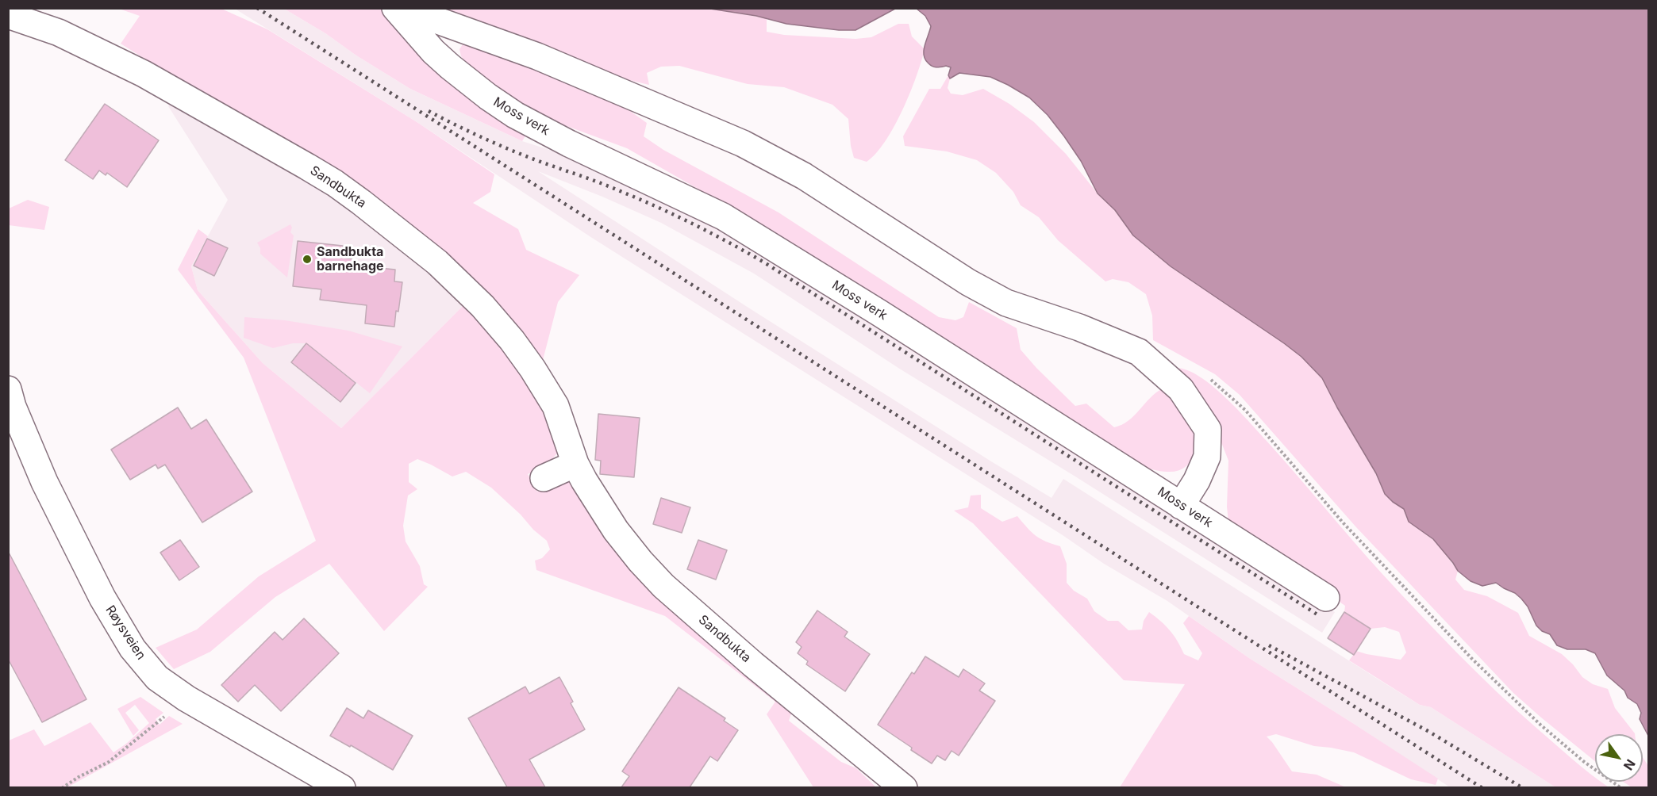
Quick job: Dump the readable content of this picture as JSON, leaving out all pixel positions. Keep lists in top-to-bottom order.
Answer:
{
  "streets": {
    "street": ["Moss verk", "Sandbukta", "Røysveien"]
  },
  "places": ["Sandbukta barnehage"],
  "north": "bottom right"
}
